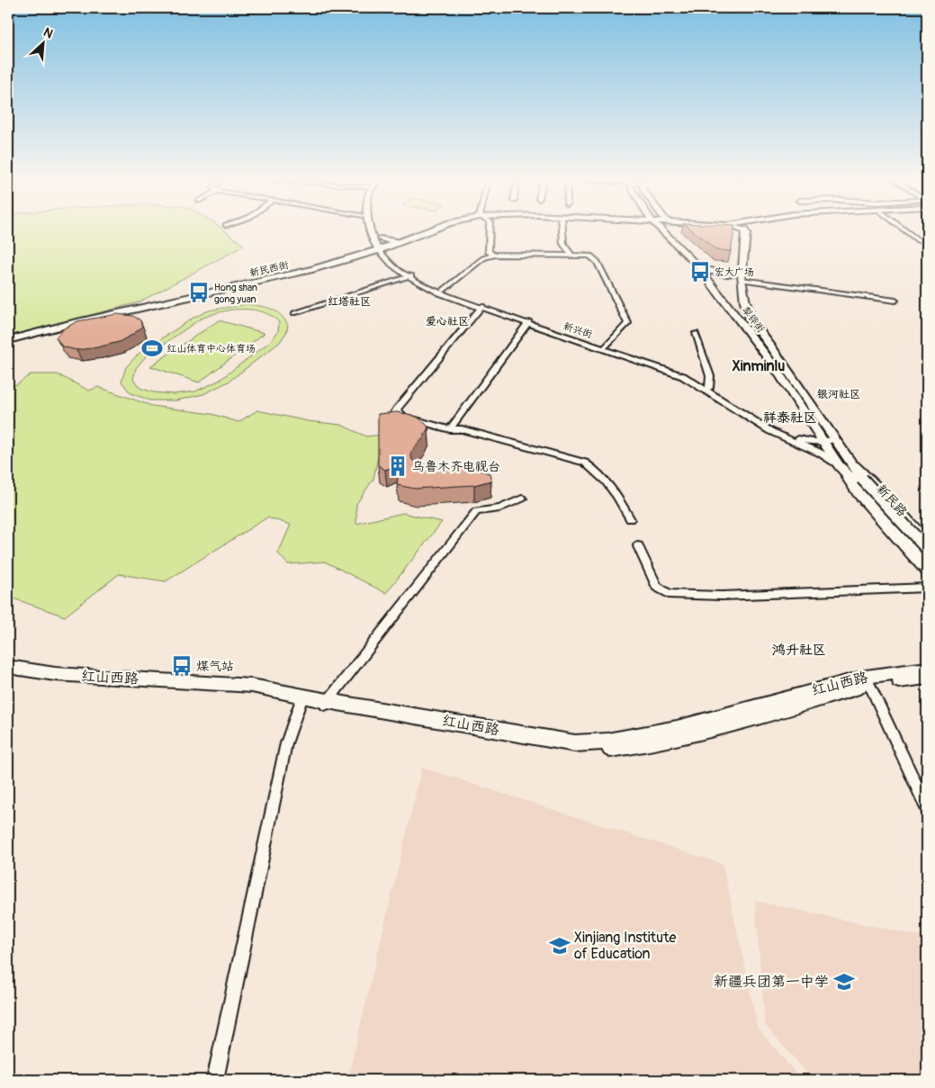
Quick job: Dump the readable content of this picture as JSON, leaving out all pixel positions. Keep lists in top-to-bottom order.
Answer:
{
  "streets": {
    "main road": [
      "新民西街",
      "犁铧街",
      "新兴街",
      "新民路",
      "红山西路"
    ]
  },
  "crossings": [
    ["新民西街", "新兴街"],
    ["犁铧街", "新兴街"],
    ["犁铧街", "新民路"]
  ],
  "districts": [
    "红塔社区",
    "爱心社区",
    "Xinminlu",
    "银河社区",
    "祥泰社区",
    "鸿升社区"
  ],
  "places": {
    "bus stop": ["宏大广场", "Hong shan gong yuan", "煤气站"],
    "sports": ["红山体育中心体育场"],
    "building": ["乌鲁木齐电视台"],
    "school or university": ["Xinjiang Institute of Education", "新疆兵团第一中学"]
  },
  "north": "top right"
}
